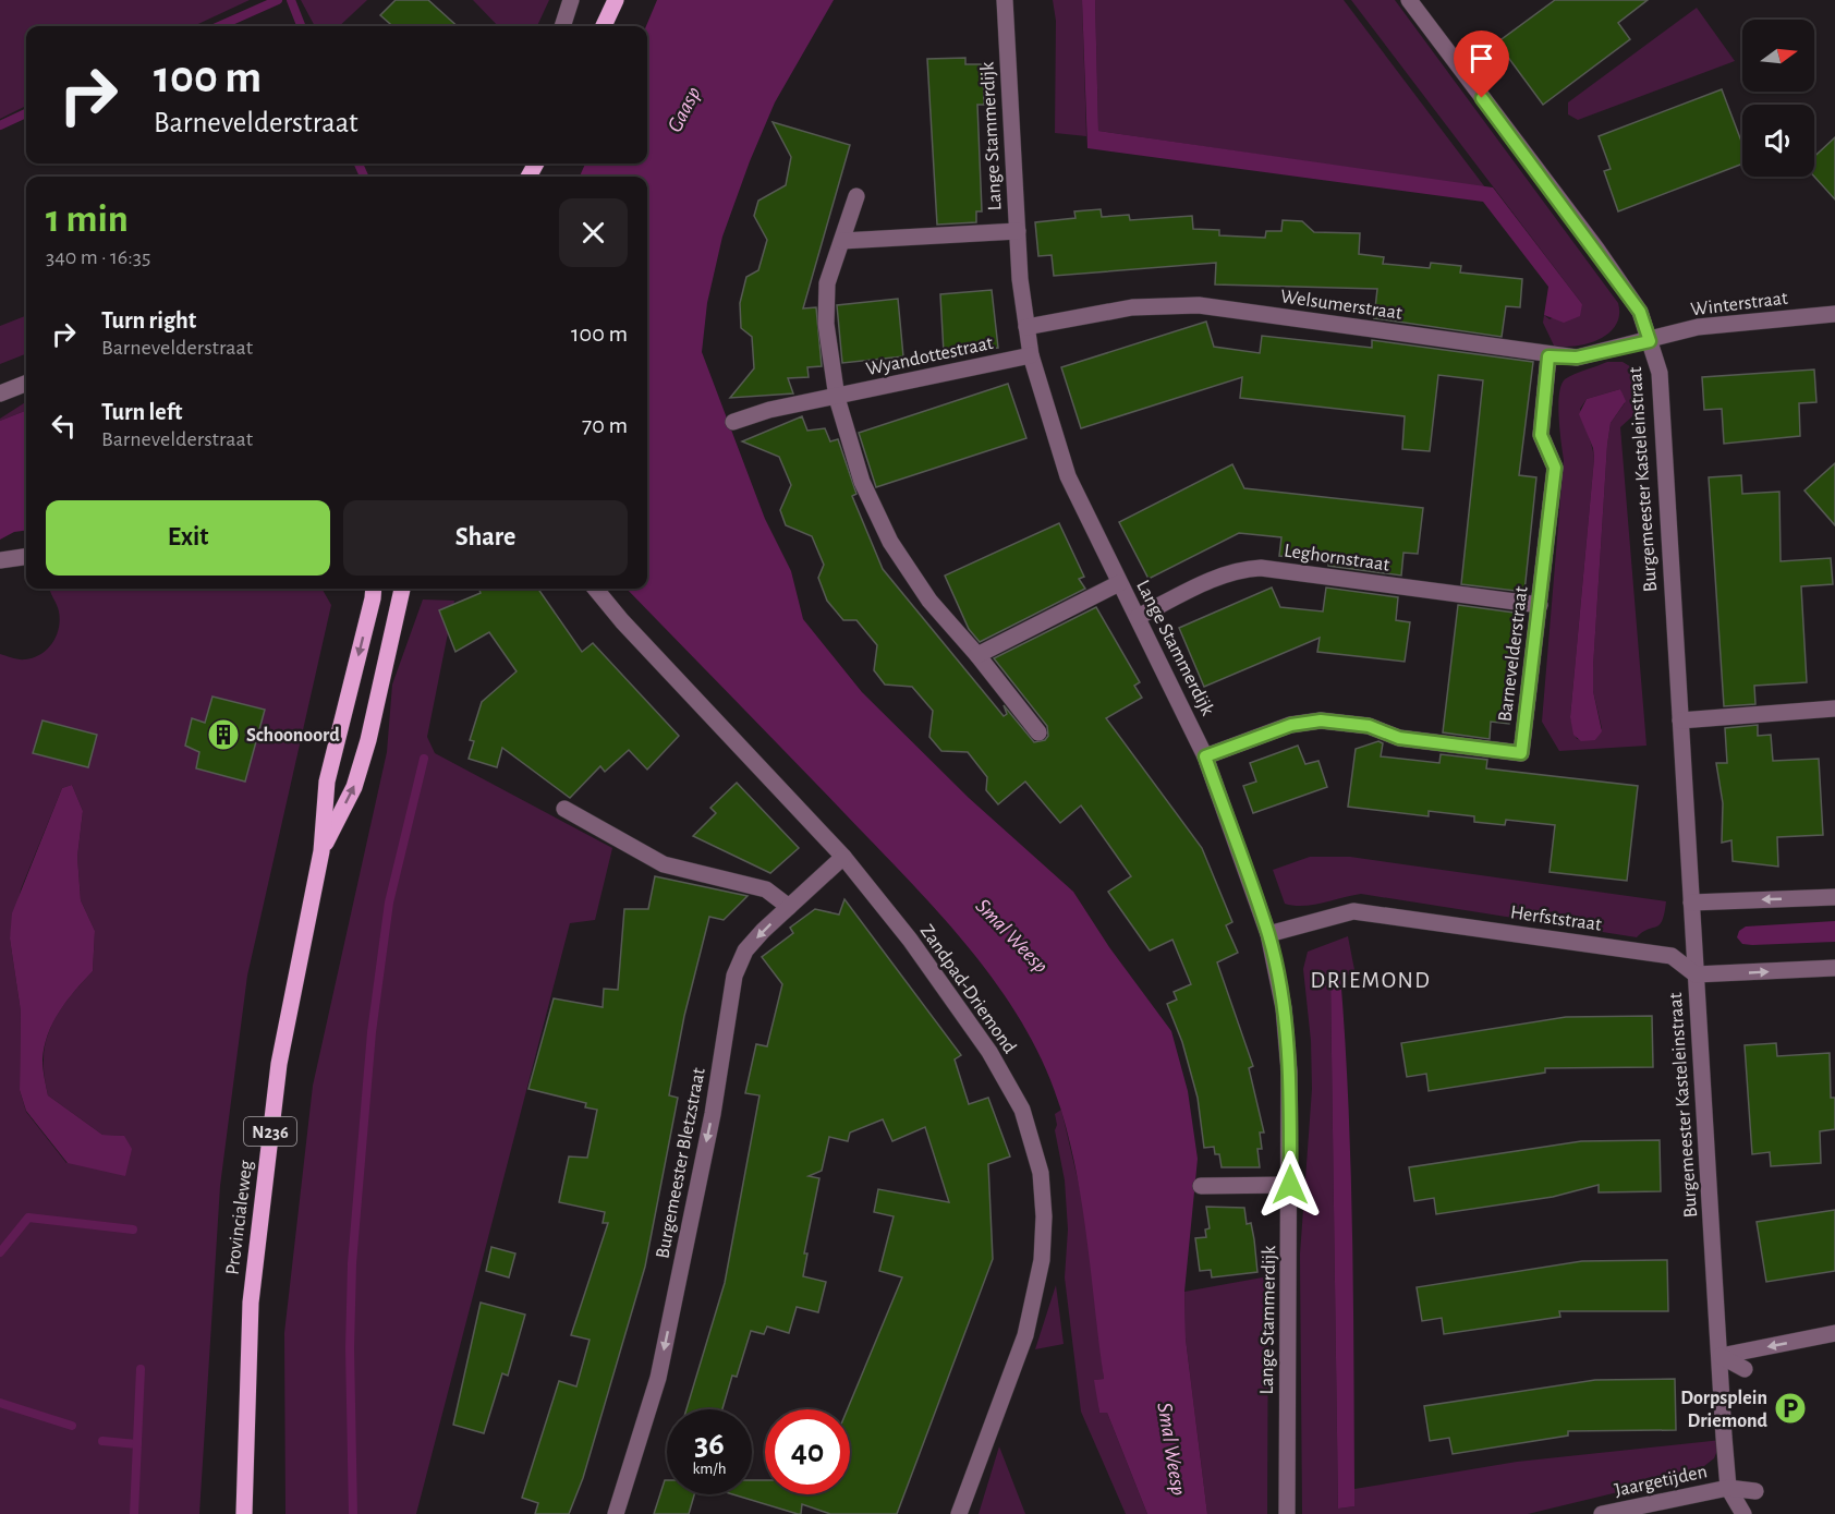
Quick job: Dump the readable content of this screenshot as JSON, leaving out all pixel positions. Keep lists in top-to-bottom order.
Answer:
{
  "streets": {
    "main road": ["N236", "Provincialeweg"],
    "street": [
      "Lange Stammerdijk",
      "Winterstraat",
      "Welsumerstraat",
      "Wyandottestraat",
      "Burgemeester Kasteleinstraat",
      "Leghornstraat",
      "Barnevelderstraat",
      "Herfststraat",
      "Zandpad-Driemond",
      "Burgemeester Bletzstraat",
      "Jaargetijden"
    ]
  },
  "crossings": [
    ["Lange Stammerdijk", "Welsumerstraat"],
    ["Lange Stammerdijk", "Wyandottestraat"],
    ["Lange Stammerdijk", "Leghornstraat"],
    ["Lange Stammerdijk", "Barnevelderstraat"],
    ["Lange Stammerdijk", "Herfststraat"],
    ["Winterstraat", "Welsumerstraat"],
    ["Winterstraat", "Burgemeester Kasteleinstraat"],
    ["Welsumerstraat", "Burgemeester Kasteleinstraat"],
    ["Welsumerstraat", "Barnevelderstraat"],
    ["Burgemeester Kasteleinstraat", "Herfststraat"],
    ["Burgemeester Kasteleinstraat", "Jaargetijden"],
    ["Leghornstraat", "Barnevelderstraat"],
    ["Zandpad-Driemond", "Burgemeester Bletzstraat"]
  ],
  "one_way": ["Burgemeester Bletzstraat"],
  "districts": ["DRIEMOND"],
  "water": ["Gaasp", "Smal Weesp"],
  "places": {
    "building": ["Schoonoord"],
    "parking": ["Dorpsplein Driemond"]
  },
  "north": "right",
  "page": {
    "turn": ["100 m", "Barnevelderstraat"],
    "heading": ["1 min", "340 m · 16:35"],
    "list": [
      {
        "name": "Turn right",
        "note": "Barnevelderstraat",
        "value": "100 m"
      },
      {
        "name": "Turn left",
        "note": "Barnevelderstraat",
        "value": "70 m"
      }
    ],
    "buttons": ["Exit", "Share"],
    "speed": "36 km/h",
    "limit": "40"
  }
}
